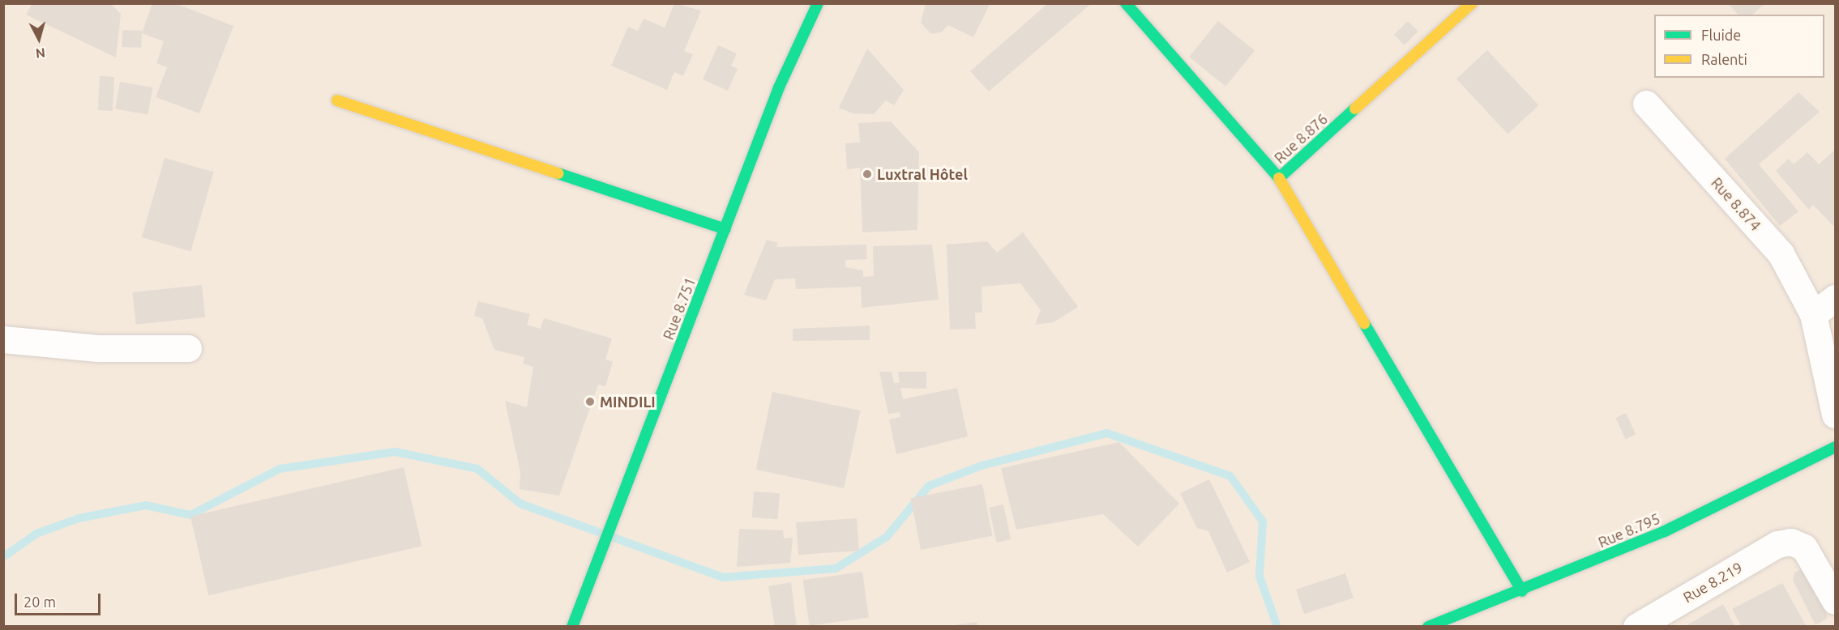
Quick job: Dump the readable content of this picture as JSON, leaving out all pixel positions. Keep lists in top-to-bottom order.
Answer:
{
  "streets": {
    "main road": ["Rue 8.876", "Rue 8.751", "Rue 8.795"],
    "street": ["Rue 8.874", "Rue 8.219"]
  },
  "places": ["Luxtral Hôtel", "MINDILI"],
  "legend": ["Fluide", "Ralenti"],
  "scale_bar": "20 m",
  "north": "bottom"
}
